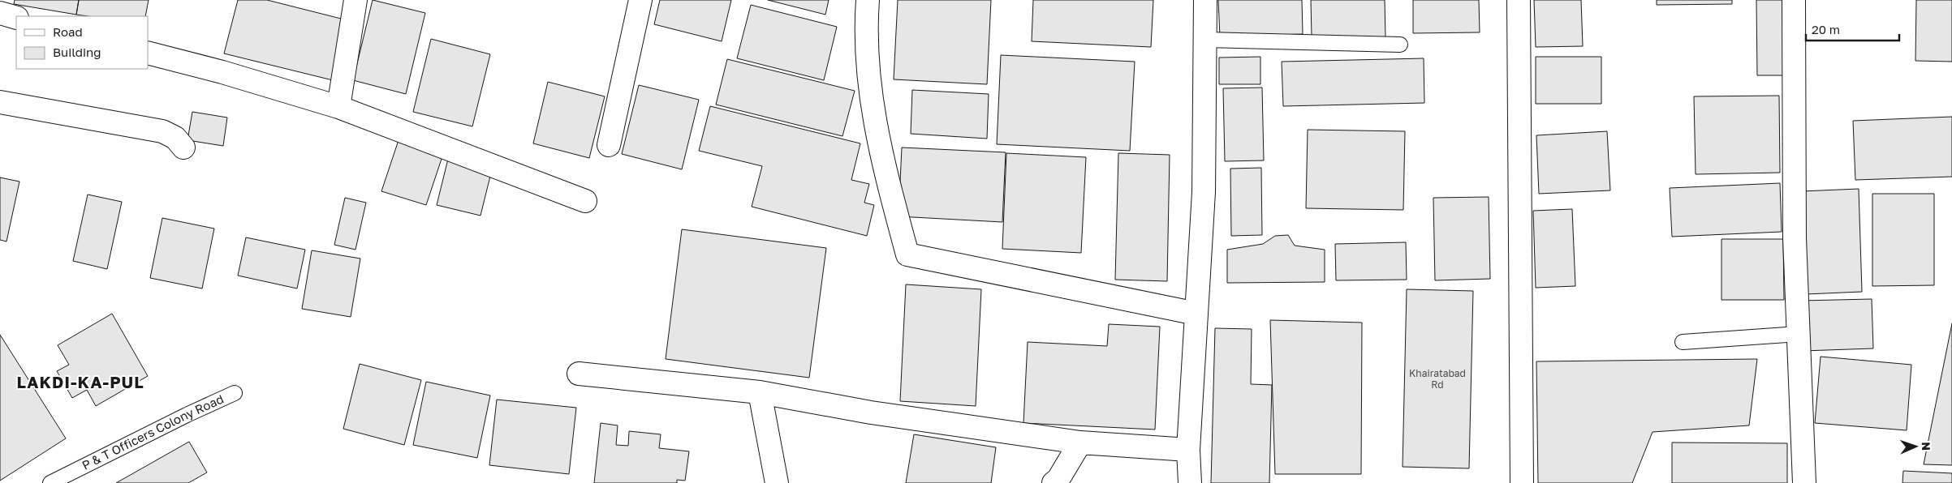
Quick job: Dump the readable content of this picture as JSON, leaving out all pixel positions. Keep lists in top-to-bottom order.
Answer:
{
  "streets": {
    "lane": ["P & T Officers Colony Road"]
  },
  "districts": ["LAKDI-KA-PUL"],
  "house_numbers": ["Khairatabad Rd"],
  "legend": ["Road", "Building"],
  "scale_bar": "20 m",
  "north": "right"
}
